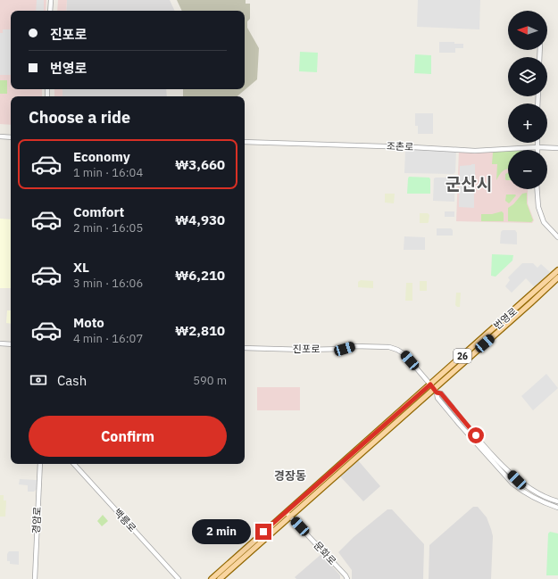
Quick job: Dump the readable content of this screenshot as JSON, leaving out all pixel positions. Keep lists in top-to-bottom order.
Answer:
{
  "streets": {
    "main road": ["번영로", "26"],
    "street": [
      "조촌로",
      "진포로",
      "경암로",
      "백릉로",
      "문화로"
    ]
  },
  "crossings": [
    ["번영로", "진포로"],
    ["번영로", "문화로"]
  ],
  "districts": ["군산시", "경장동"],
  "north": "left",
  "page": {
    "map_buttons": ["+", "−"],
    "banner": ["진포로", "번영로"],
    "heading": "Choose a ride",
    "list": [
      {
        "name": "Economy",
        "note": "1 min · 16:04",
        "value": "₩3,660"
      },
      {
        "name": "Comfort",
        "note": "2 min · 16:05",
        "value": "₩4,930"
      },
      {
        "name": "XL",
        "note": "3 min · 16:06",
        "value": "₩6,210"
      },
      {
        "name": "Moto",
        "note": "4 min · 16:07",
        "value": "₩2,810"
      }
    ],
    "pay": ["Cash", "590 m"],
    "buttons": "Confirm",
    "bubble": "2 min"
  }
}
